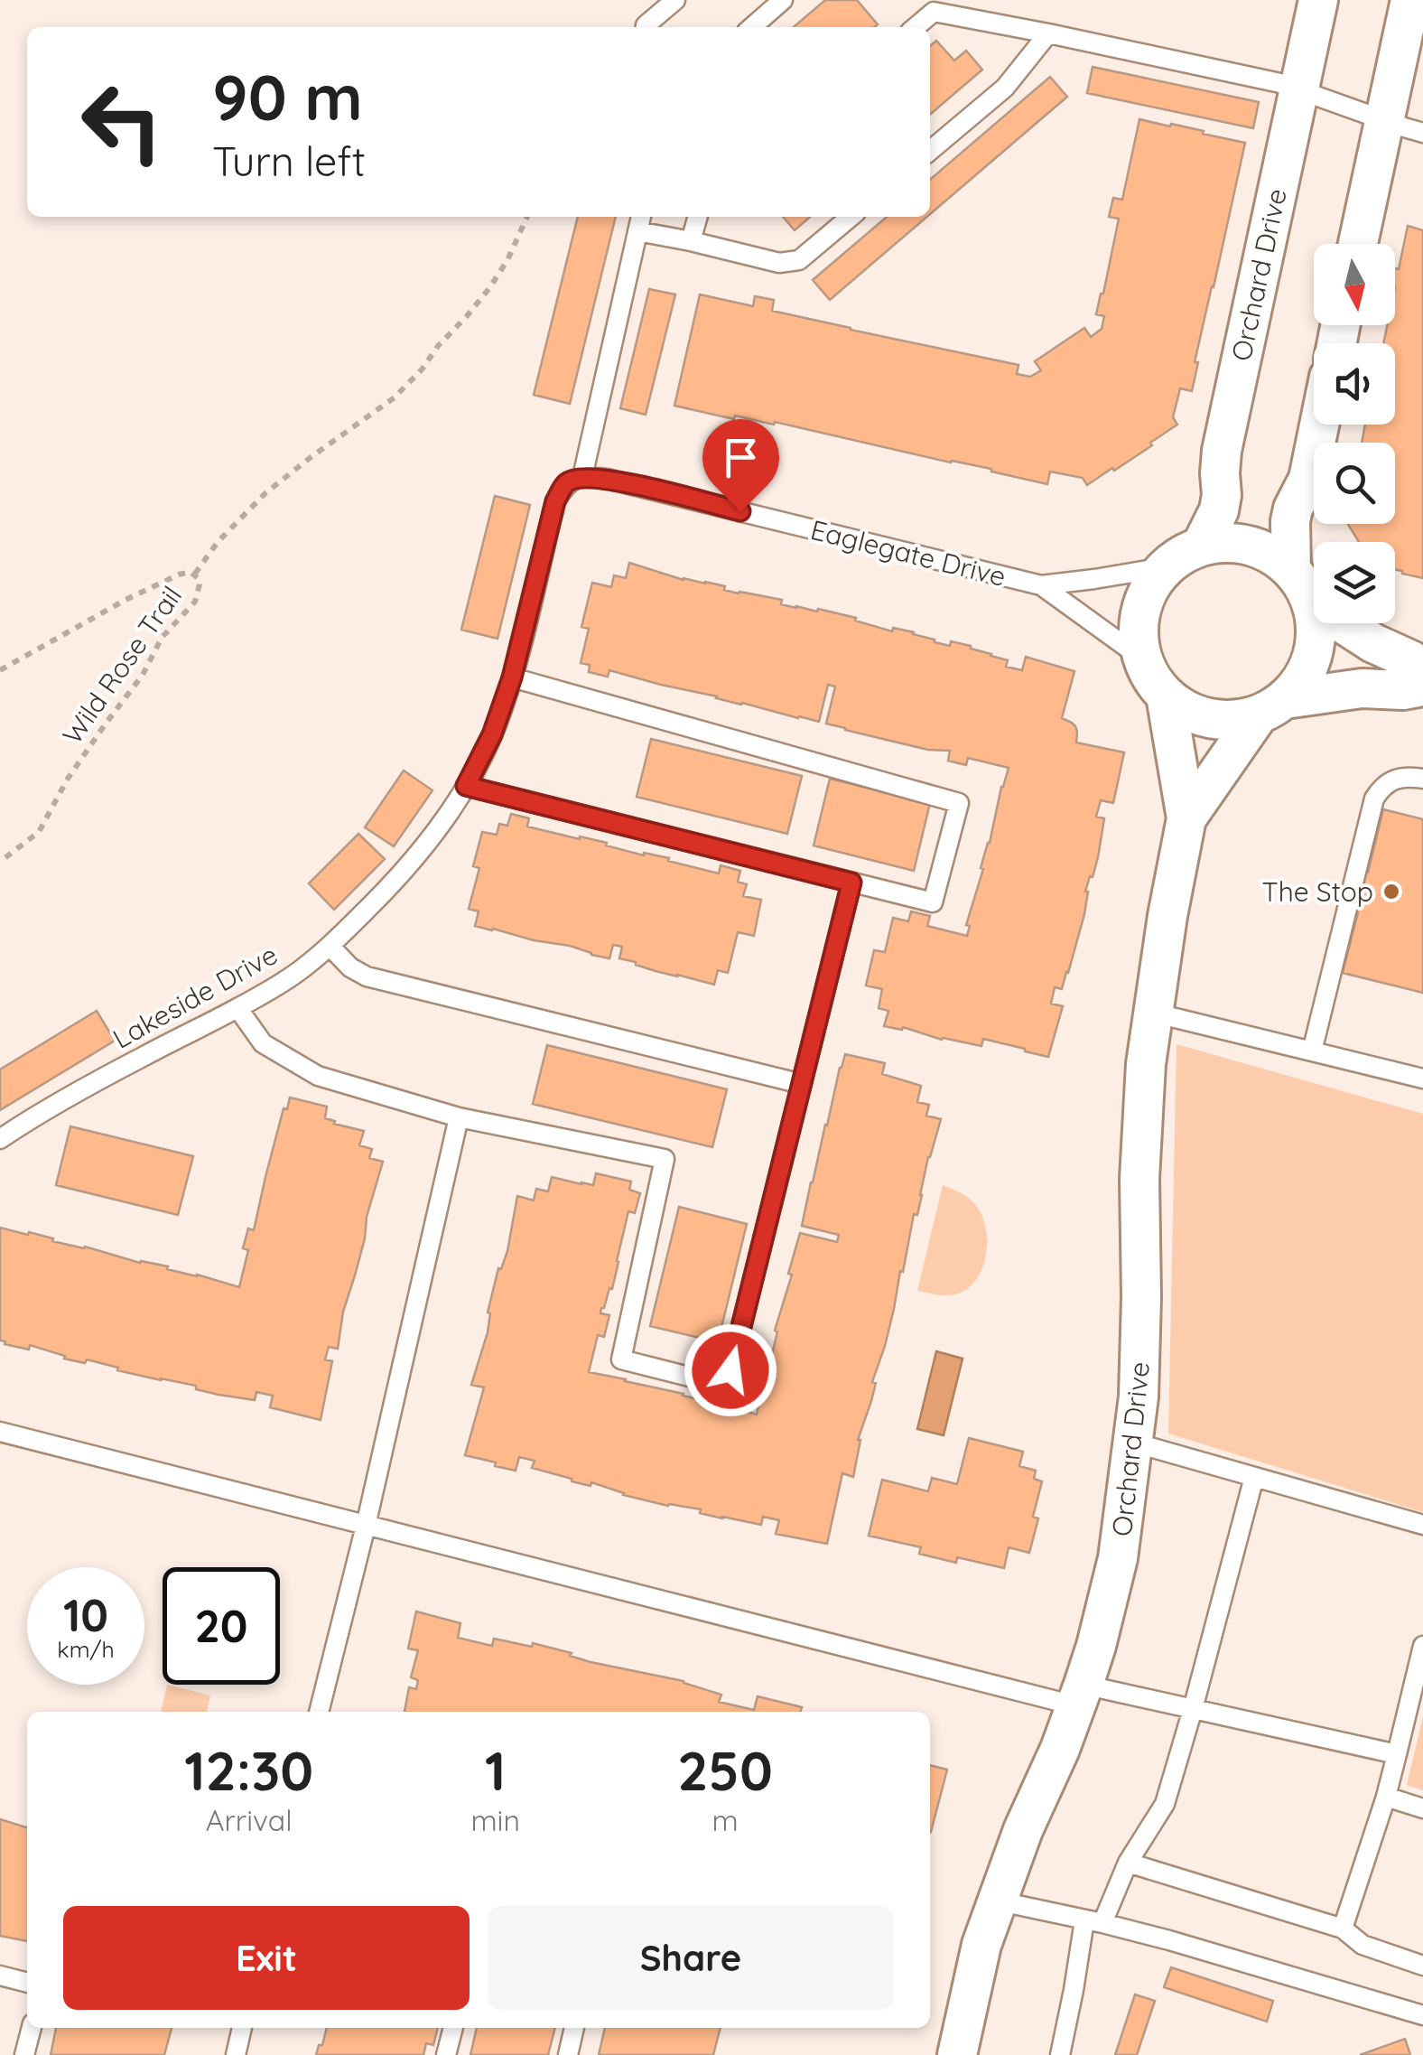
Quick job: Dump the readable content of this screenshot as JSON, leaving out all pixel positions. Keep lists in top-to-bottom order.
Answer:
{
  "streets": {
    "street": ["Orchard Drive"],
    "lane": ["Eaglegate Drive", "Lakeside Drive"],
    "path": ["Wild Rose Trail"]
  },
  "crossings": [
    ["Orchard Drive", "Eaglegate Drive"],
    ["Eaglegate Drive", "Lakeside Drive"]
  ],
  "places": ["The Stop"],
  "north": "bottom",
  "page": {
    "turn": ["90 m", "Turn left"],
    "speed": "10 km/h",
    "limit": "20",
    "eta": [
      "12:30",
      "Arrival",
      "1",
      "min",
      "250",
      "m"
    ],
    "buttons": ["Exit", "Share"]
  }
}
